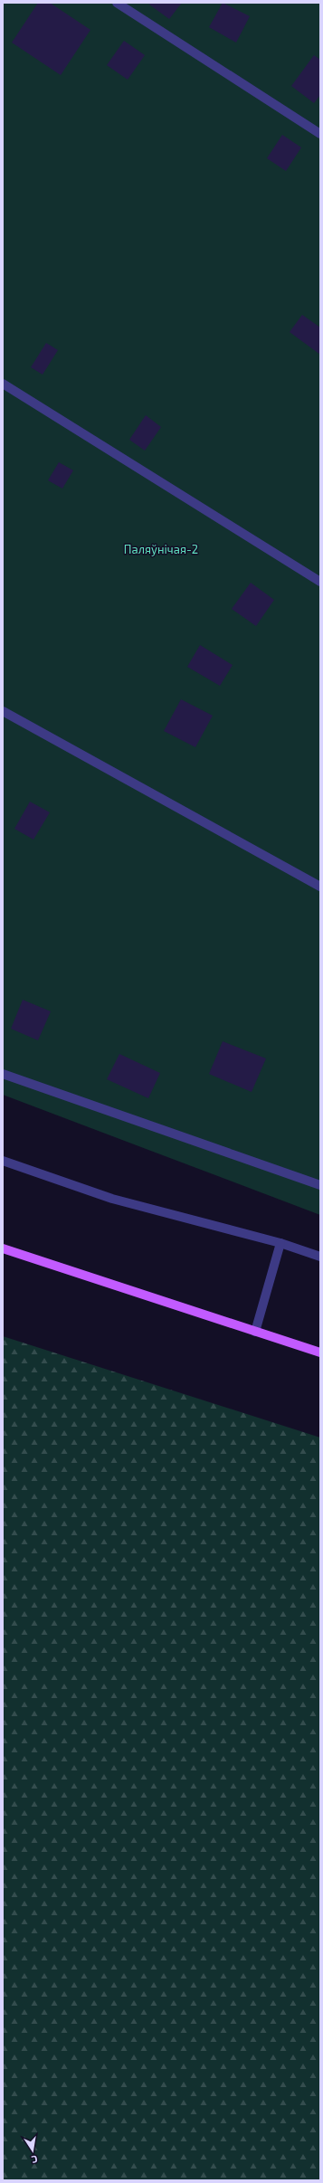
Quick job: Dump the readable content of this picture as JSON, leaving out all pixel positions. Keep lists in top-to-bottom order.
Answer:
{
  "parks": ["Паляўнічая-2"],
  "north": "bottom"
}
